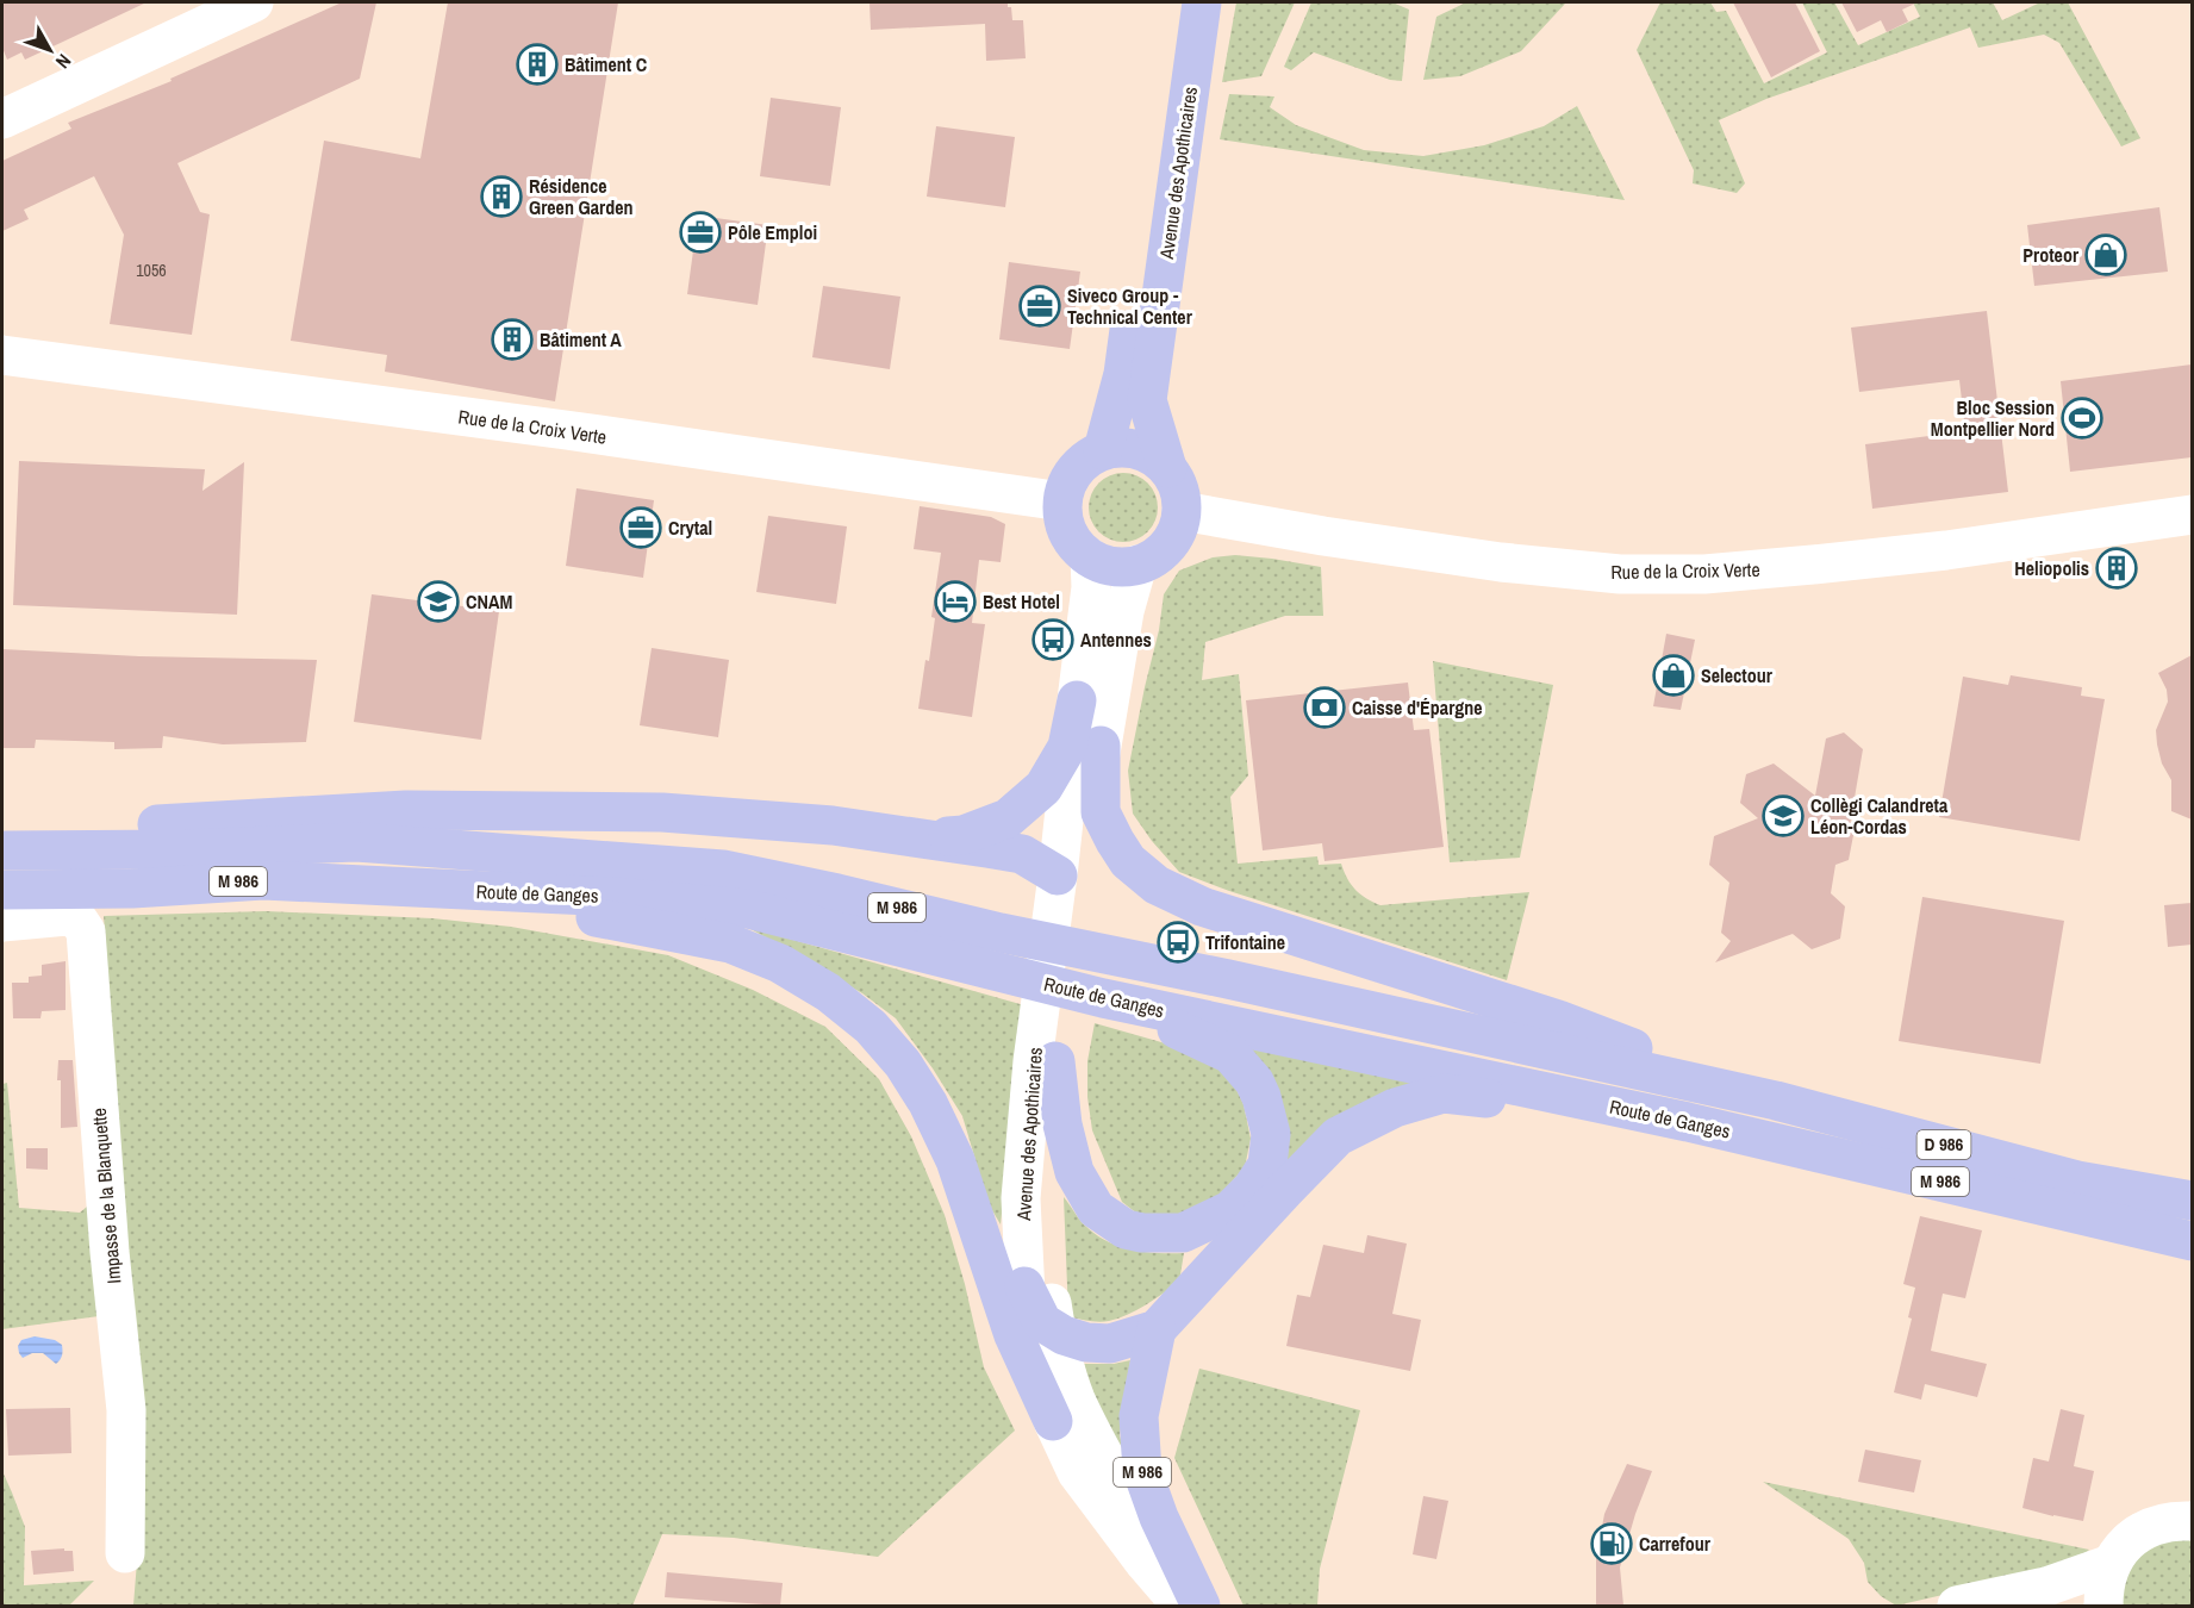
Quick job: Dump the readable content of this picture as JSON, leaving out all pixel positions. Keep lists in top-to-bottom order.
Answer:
{
  "streets": {
    "main road": [
      "Avenue des Apothicaires",
      "M 986",
      "Route de Ganges",
      "D 986"
    ],
    "street": ["Rue de la Croix Verte", "Impasse de la Blanquette"]
  },
  "crossings": [
    ["Avenue des Apothicaires", "Rue de la Croix Verte"],
    ["Avenue des Apothicaires", "M 986"],
    ["M 986", "Route de Ganges"]
  ],
  "places": {
    "building": [
      "Bâtiment C",
      "Résidence Green Garden",
      "Bâtiment A",
      "Heliopolis"
    ],
    "office": ["Pôle Emploi", "Siveco Group - Technical Center", "Crytal"],
    "shop": ["Proteor", "Selectour"],
    "sports": ["Bloc Session Montpellier Nord"],
    "school or university": ["CNAM", "Collègi Calandreta Léon-Cordas"],
    "hotel": ["Best Hotel"],
    "bus stop": ["Antennes", "Trifontaine"],
    "bank": ["Caisse d'Épargne"],
    "fuel station": ["Carrefour"]
  },
  "house_numbers": ["1056"],
  "north": "bottom right"
}
